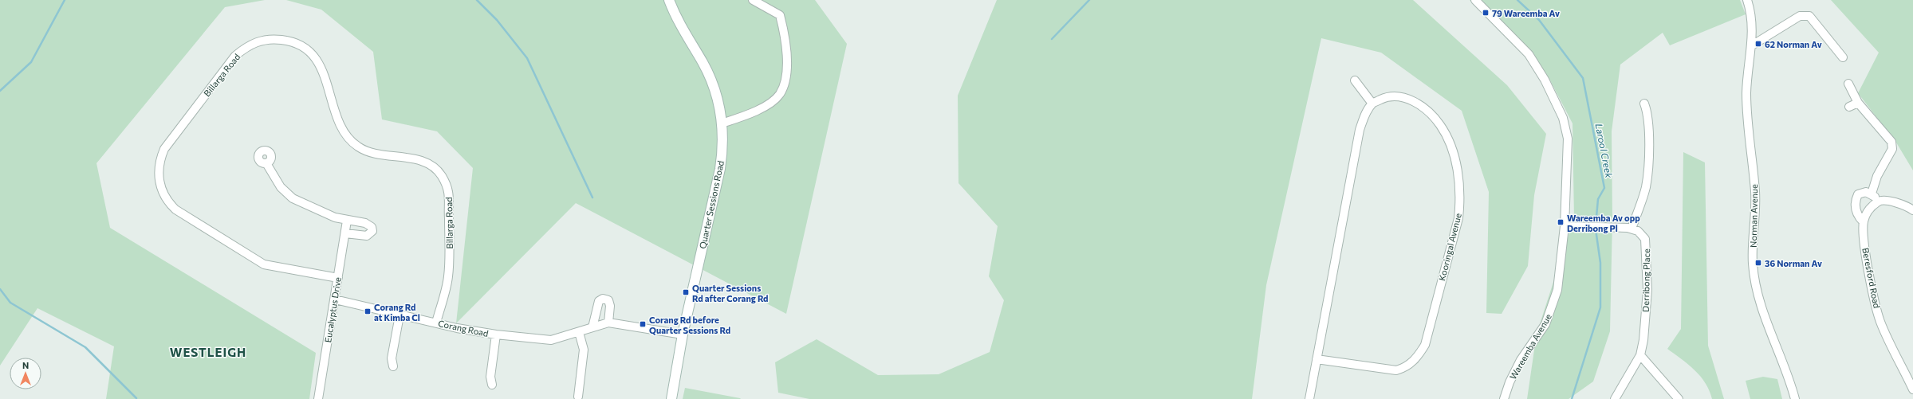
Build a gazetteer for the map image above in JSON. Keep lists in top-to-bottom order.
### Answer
{
  "streets": {
    "main road": ["Quarter Sessions Road"],
    "street": [
      "Billarga Road",
      "Norman Avenue",
      "Kooringal Avenue",
      "Beresford Road",
      "Derribong Place",
      "Eucalyptus Drive",
      "Corang Road",
      "Wareemba Avenue"
    ]
  },
  "crossings": [
    ["Billarga Road", "Eucalyptus Drive"],
    ["Billarga Road", "Corang Road"],
    ["Quarter Sessions Road", "Corang Road"],
    ["Derribong Place", "Wareemba Avenue"],
    ["Eucalyptus Drive", "Corang Road"]
  ],
  "districts": ["WESTLEIGH"],
  "water": ["Larool Creek"],
  "places": {
    "transit": [
      "79 Wareemba Av",
      "62 Norman Av",
      "Wareemba Av opp Derribong Pl",
      "36 Norman Av",
      "Quarter Sessions Rd after Corang Rd",
      "Corang Rd at Kimba Cl",
      "Corang Rd before Quarter Sessions Rd"
    ]
  },
  "north": "top"
}
